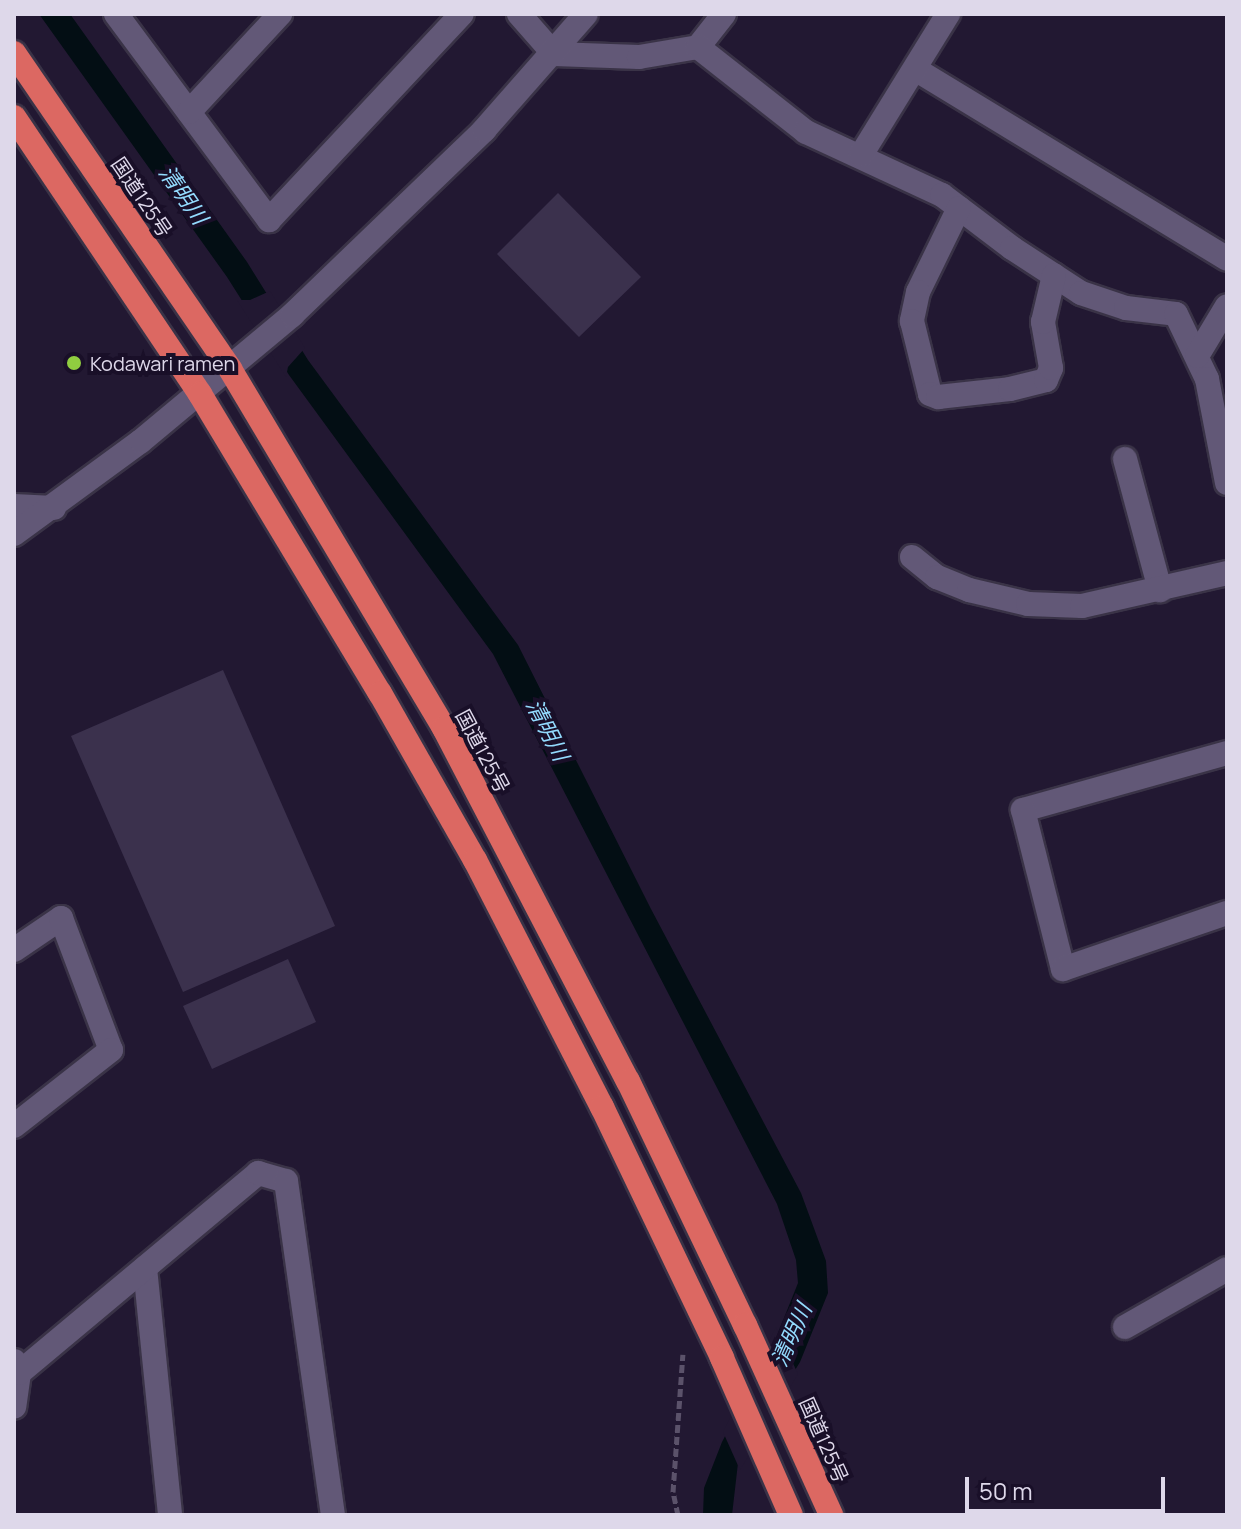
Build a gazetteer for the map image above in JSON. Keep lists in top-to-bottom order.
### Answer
{
  "streets": {
    "highway": ["国道125号"]
  },
  "water": ["清明川"],
  "places": ["Kodawari ramen"],
  "scale_bar": "50 m"
}
